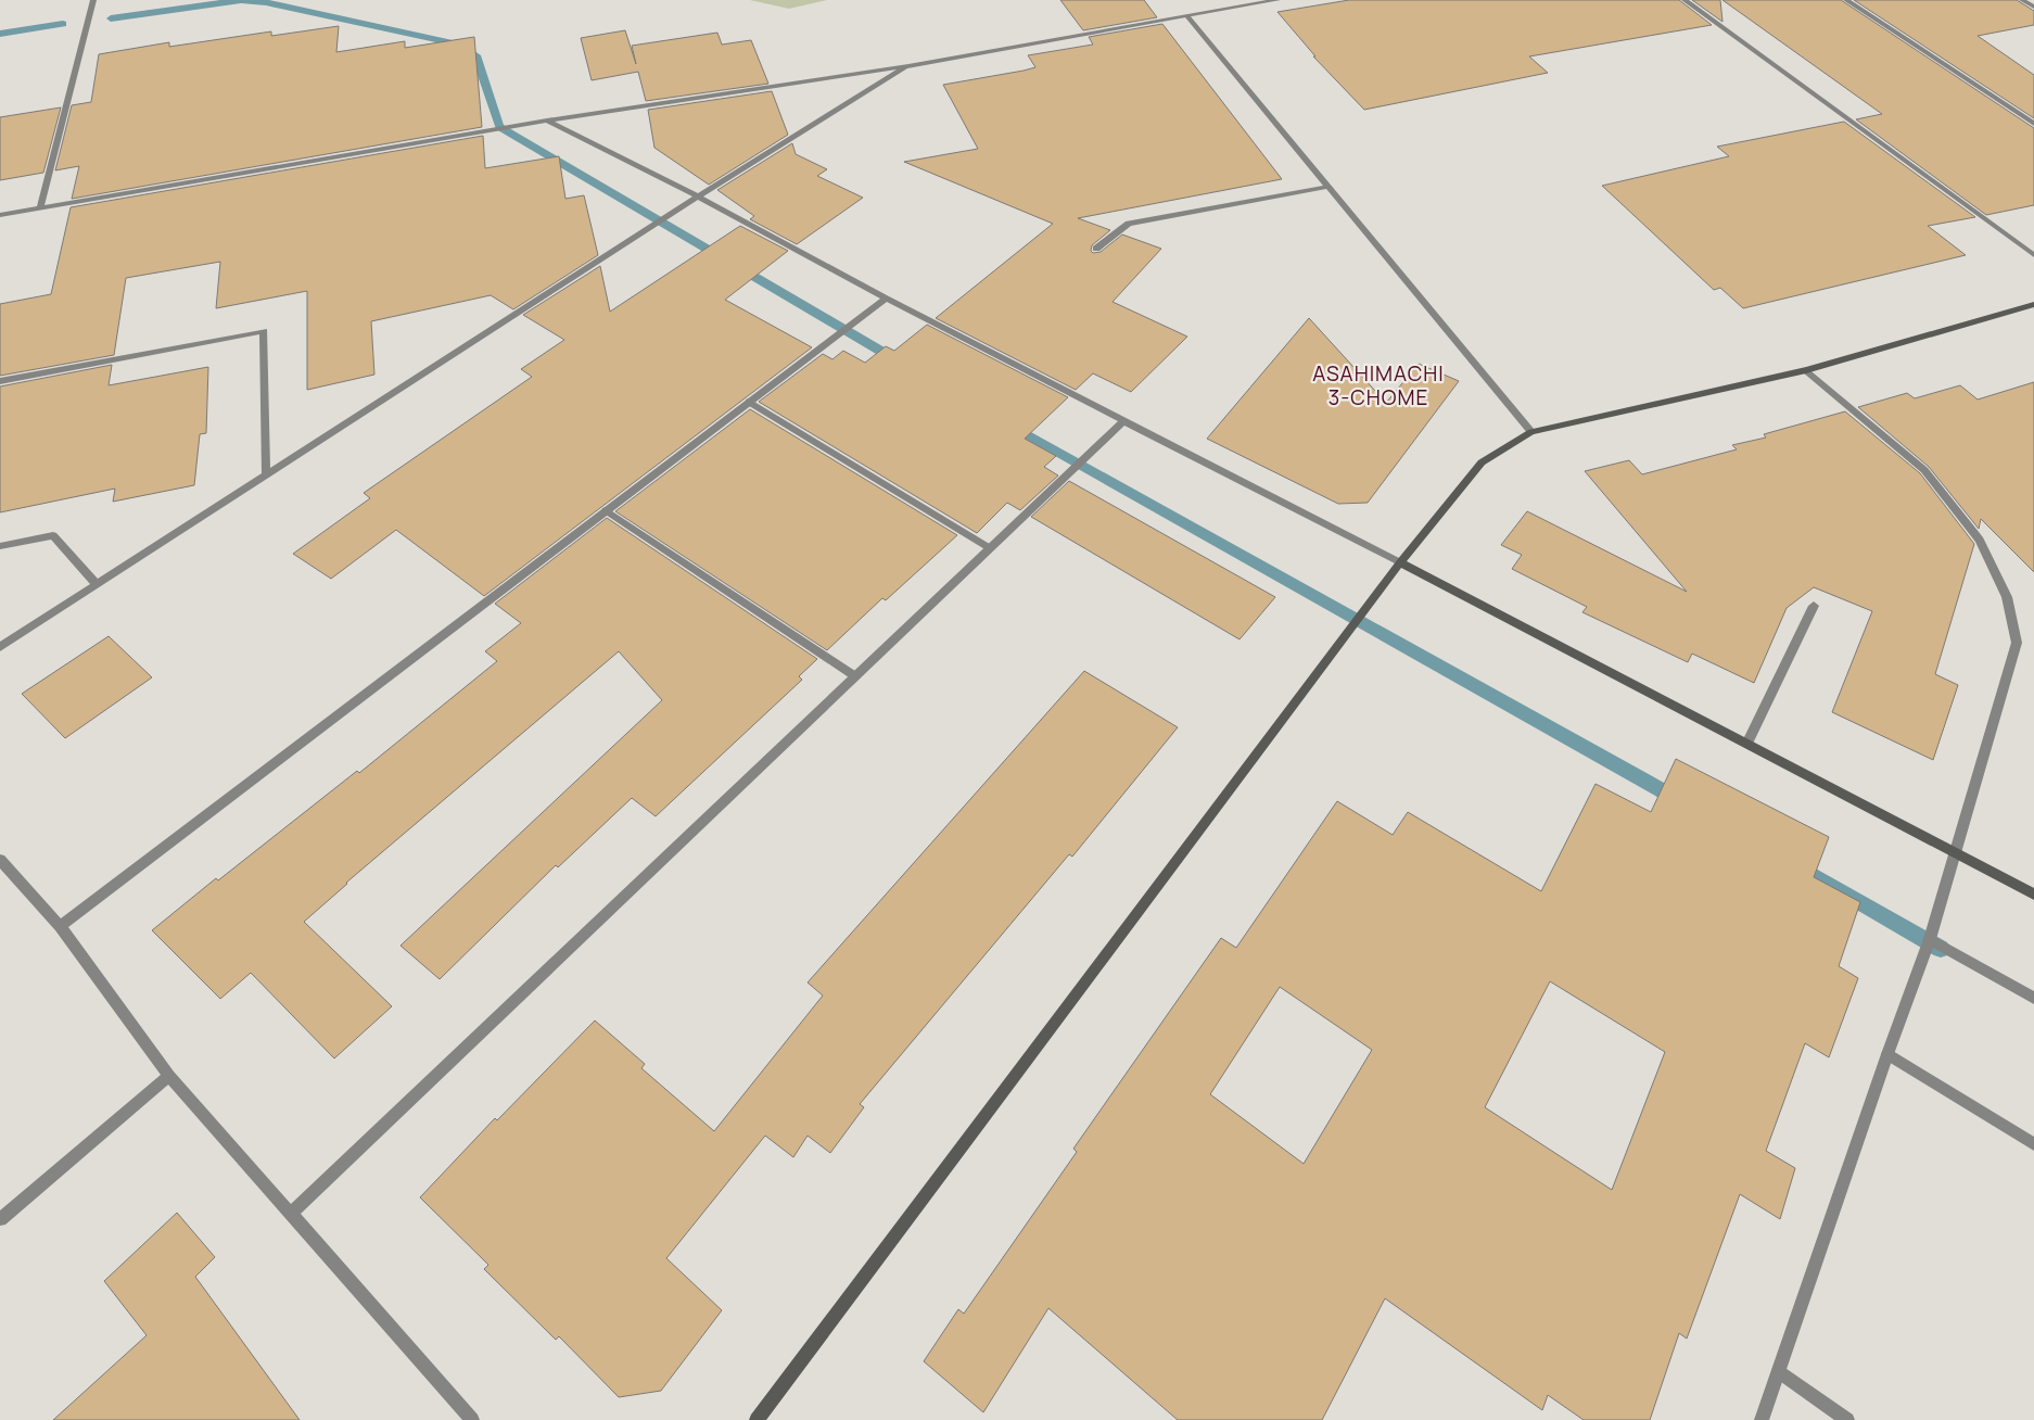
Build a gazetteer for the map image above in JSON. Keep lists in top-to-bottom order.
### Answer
{
  "districts": ["ASAHIMACHI 3-CHOME"]
}
